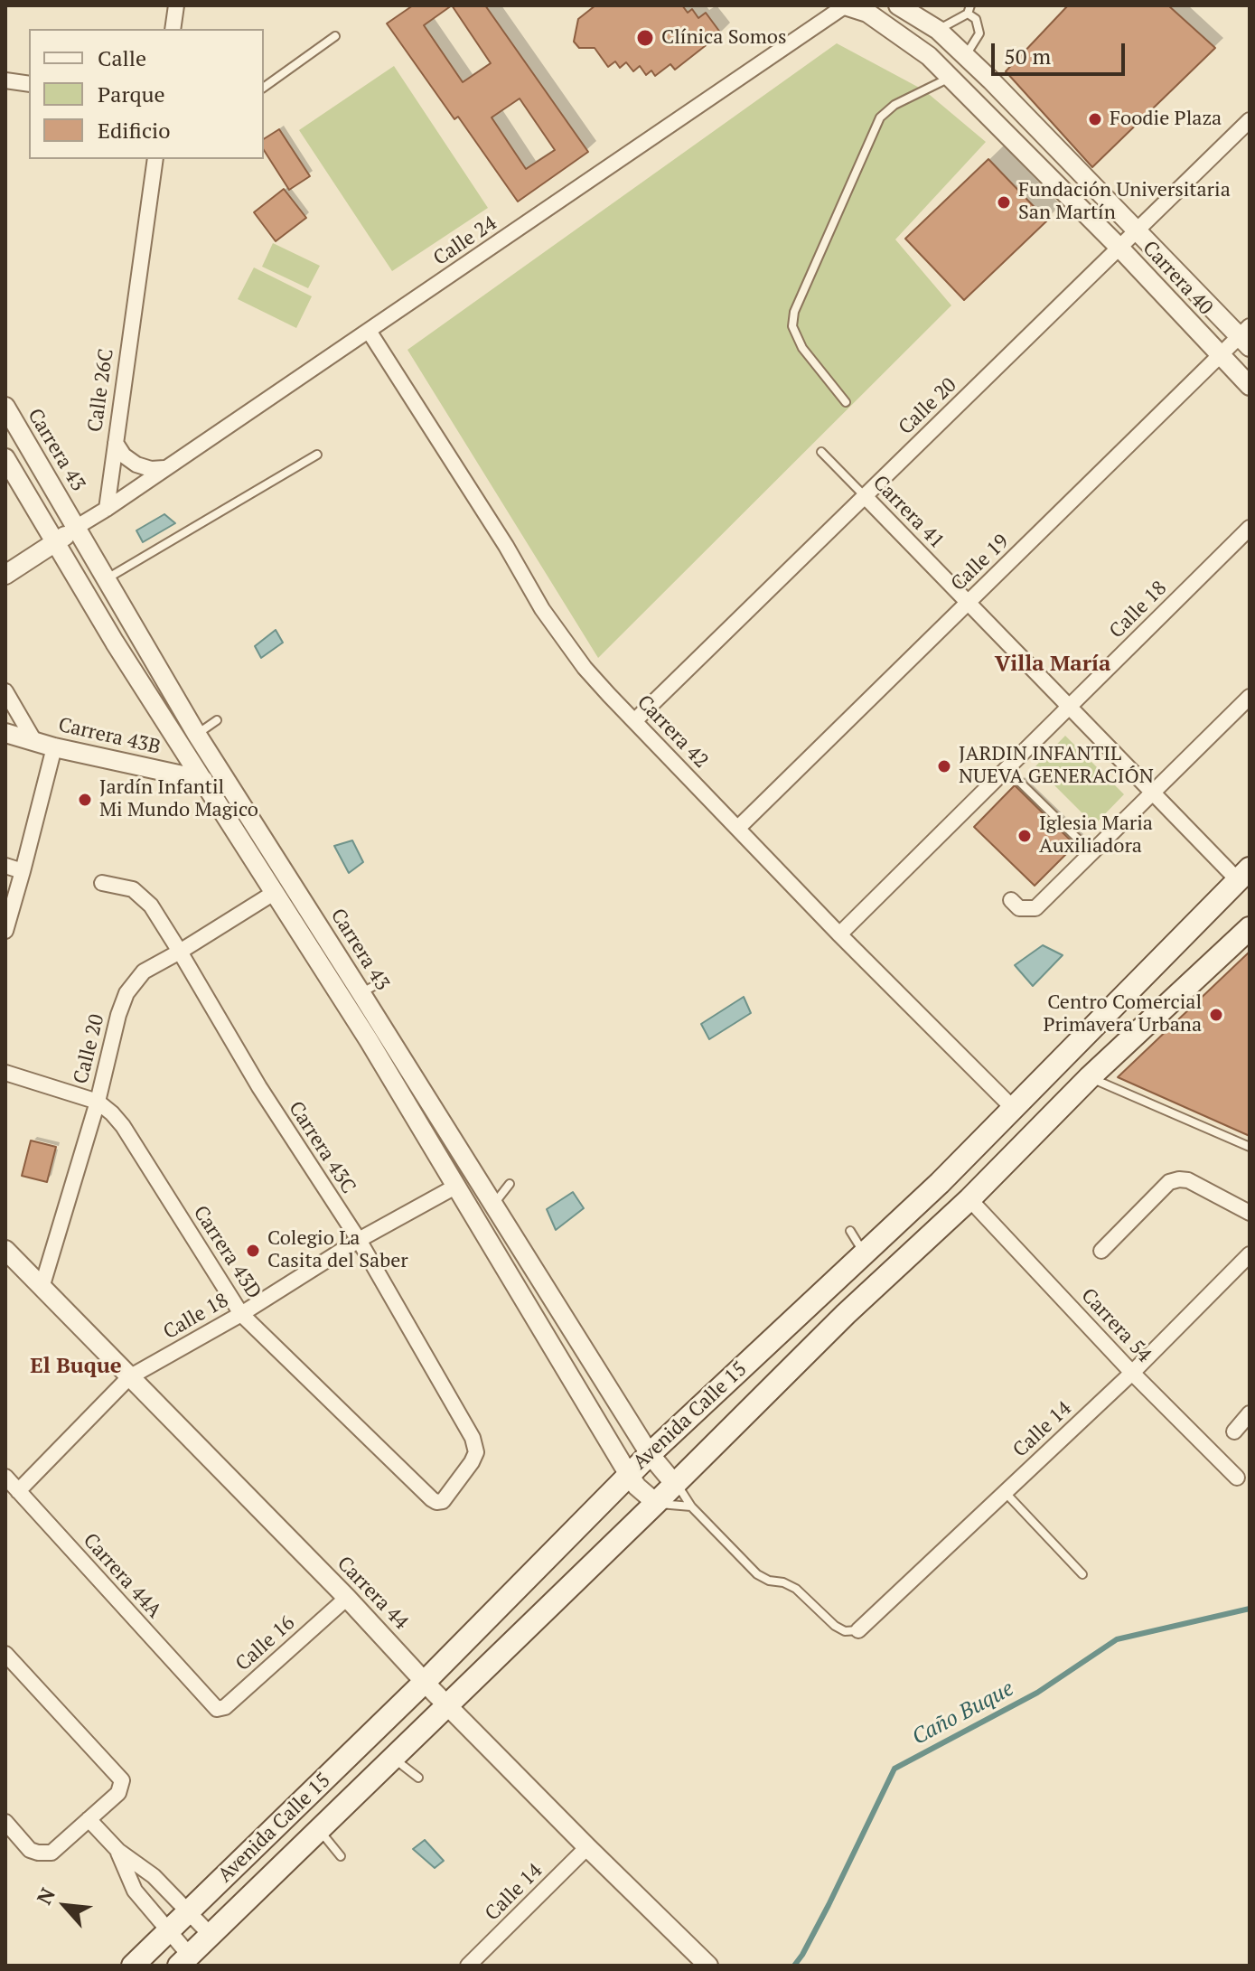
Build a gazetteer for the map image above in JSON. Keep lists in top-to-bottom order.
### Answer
{
  "streets": {
    "main road": ["Avenida Calle 15"],
    "street": [
      "Calle 24",
      "Carrera 40",
      "Calle 26C",
      "Calle 20",
      "Carrera 43",
      "Carrera 41",
      "Calle 19",
      "Calle 18",
      "Carrera 42",
      "Carrera 43B",
      "Carrera 43C",
      "Carrera 43D",
      "Carrera 54",
      "Calle 14",
      "Carrera 44A",
      "Carrera 44",
      "Calle 16"
    ]
  },
  "crossings": [
    ["Calle 24", "Carrera 40"],
    ["Calle 24", "Calle 26C"],
    ["Calle 24", "Carrera 42"],
    ["Carrera 40", "Calle 20"],
    ["Carrera 40", "Calle 19"],
    ["Calle 20", "Carrera 43"],
    ["Calle 20", "Carrera 41"],
    ["Calle 20", "Carrera 42"],
    ["Calle 20", "Carrera 43C"],
    ["Calle 20", "Carrera 43D"],
    ["Calle 20", "Carrera 44"],
    ["Carrera 43", "Calle 18"],
    ["Carrera 43", "Carrera 43B"],
    ["Carrera 43", "Avenida Calle 15"],
    ["Carrera 43", "Calle 14"],
    ["Carrera 41", "Calle 19"],
    ["Carrera 41", "Calle 18"],
    ["Carrera 41", "Avenida Calle 15"],
    ["Calle 19", "Carrera 42"],
    ["Calle 18", "Carrera 42"],
    ["Calle 18", "Carrera 43C"],
    ["Calle 18", "Carrera 43D"],
    ["Calle 18", "Carrera 44A"],
    ["Calle 18", "Carrera 44"],
    ["Carrera 42", "Avenida Calle 15"],
    ["Carrera 43C", "Carrera 43D"],
    ["Carrera 54", "Avenida Calle 15"],
    ["Carrera 54", "Calle 14"],
    ["Avenida Calle 15", "Carrera 44"],
    ["Calle 14", "Carrera 44"],
    ["Carrera 44A", "Calle 16"],
    ["Carrera 44", "Calle 16"]
  ],
  "districts": ["Villa María", "El Buque"],
  "water": ["Caño Buque"],
  "places": [
    "Clínica Somos",
    "Foodie Plaza",
    "Fundación Universitaria San Martín",
    "JARDIN INFANTIL NUEVA GENERACIÓN",
    "Jardín Infantil Mi Mundo Magico",
    "Iglesia Maria Auxiliadora",
    "Centro Comercial Primavera Urbana",
    "Colegio La Casita del Saber"
  ],
  "legend": ["Calle", "Parque", "Edificio"],
  "scale_bar": "50 m",
  "north": "top left"
}
